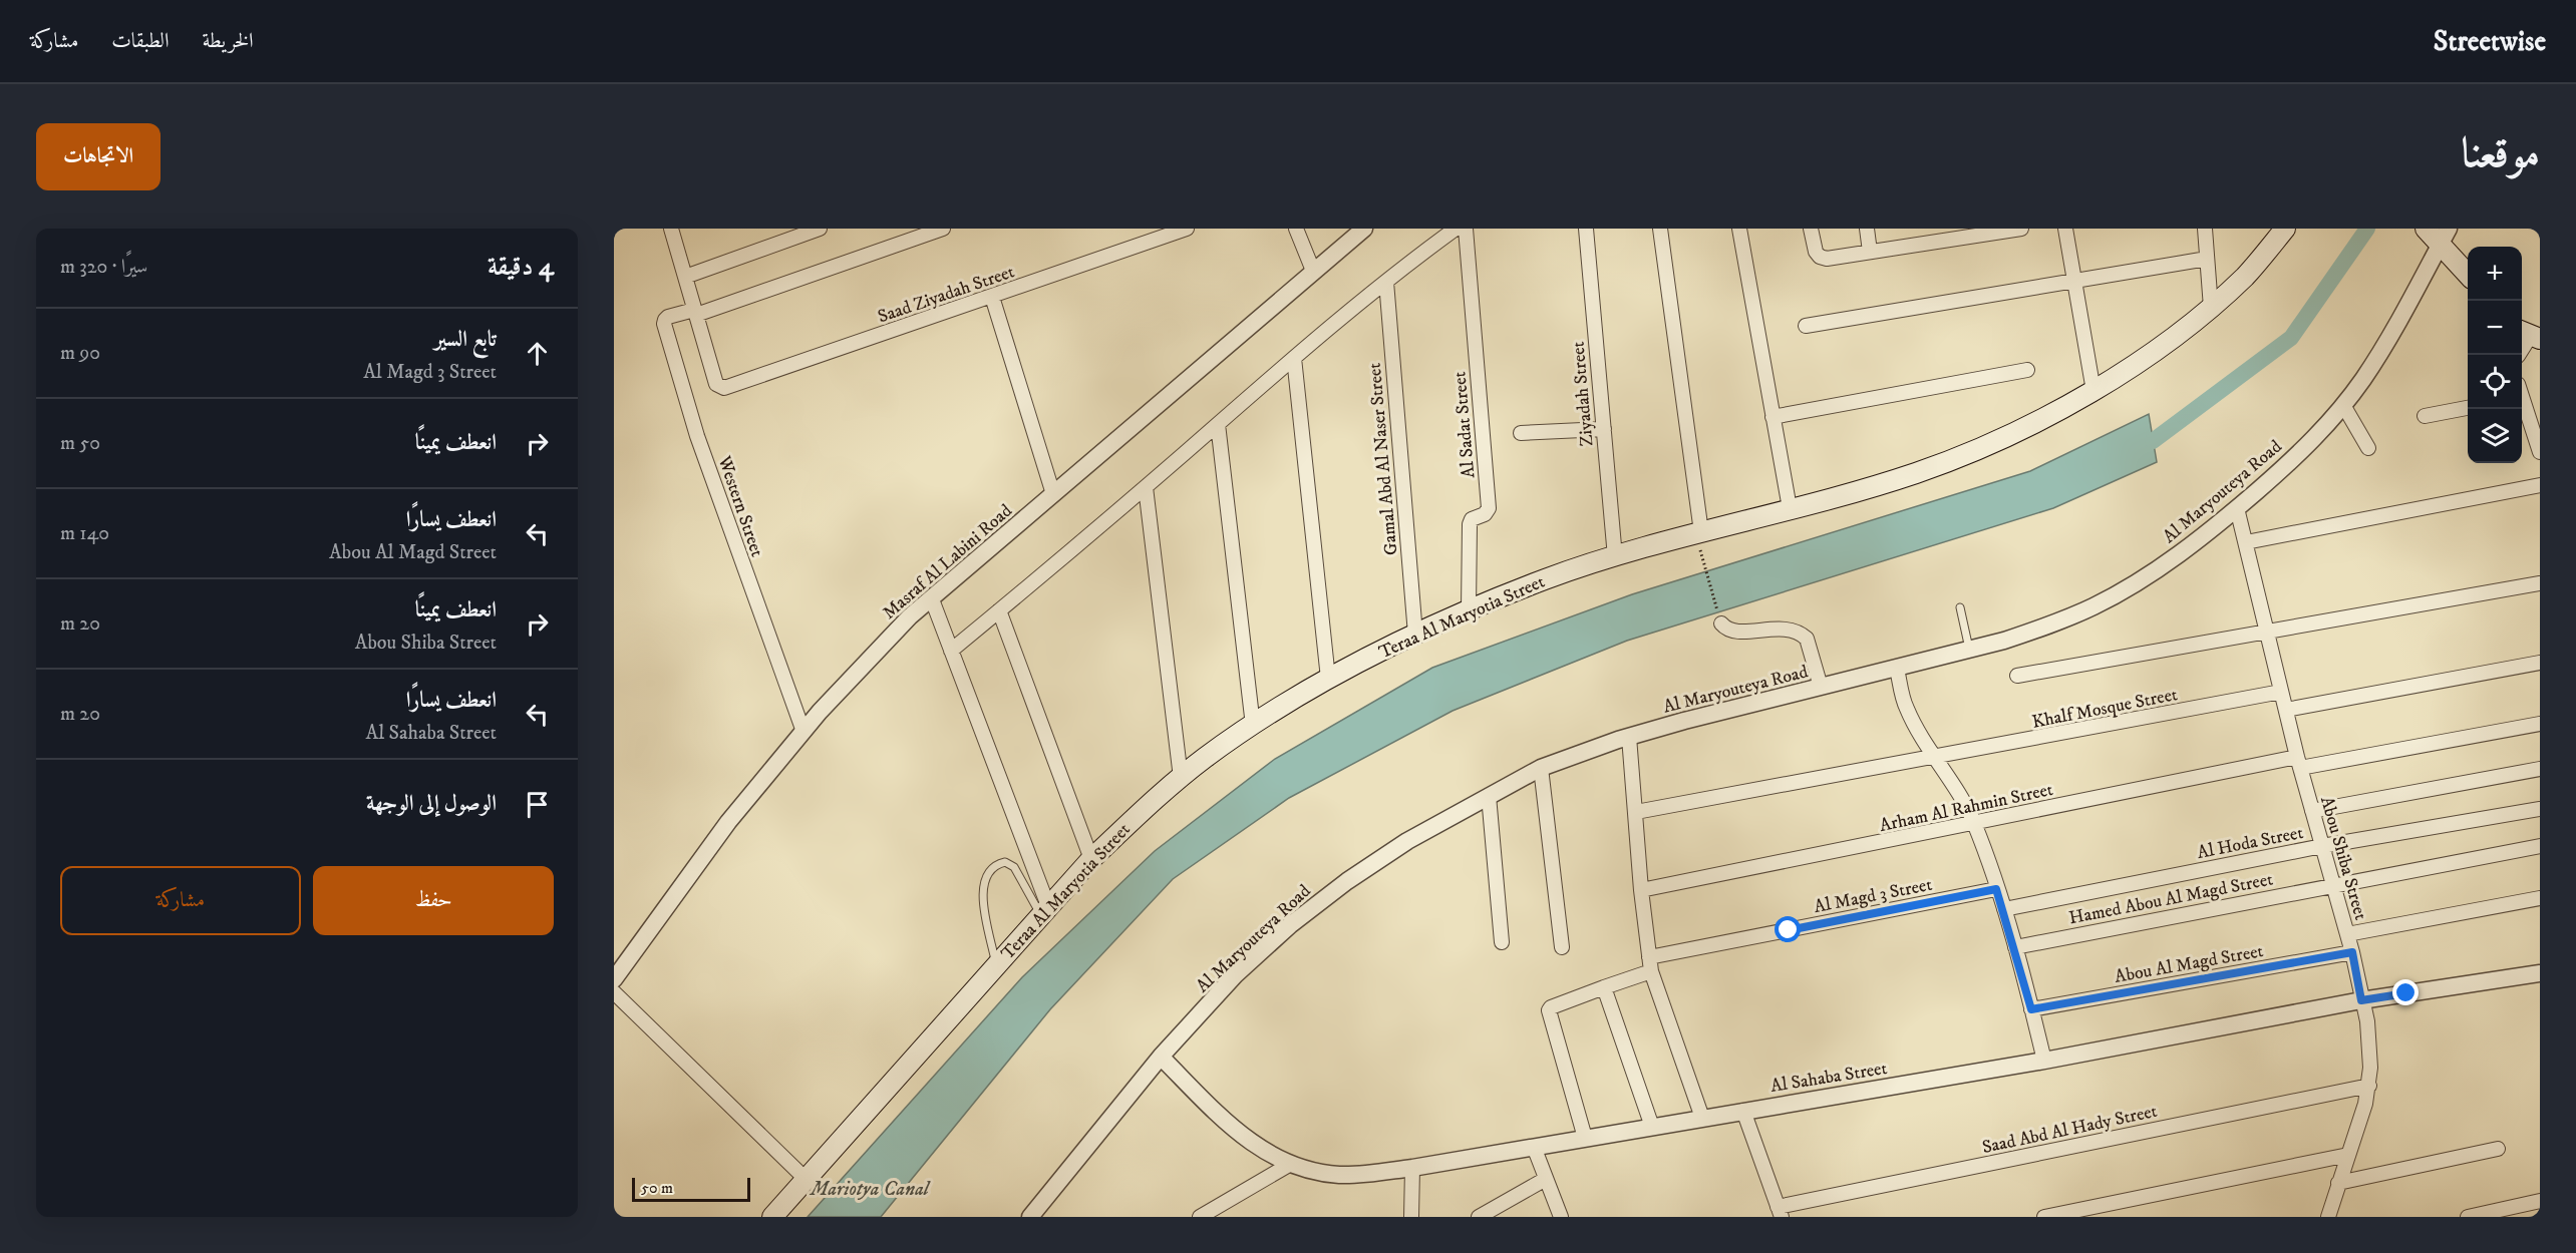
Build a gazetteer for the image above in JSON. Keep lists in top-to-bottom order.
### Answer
{
  "streets": {
    "main road": ["Teraa Al Maryotia Street"],
    "street": [
      "Saad Ziyadah Street",
      "Ziyadah Street",
      "Al Sadat Street",
      "Gamal Abd Al Naser Street",
      "Al Maryouteya Road",
      "Western Street",
      "Masraf Al Labini Road",
      "Khalf Mosque Street",
      "Arham Al Rahmin Street",
      "Al Hoda Street",
      "Abou Shiba Street",
      "Al Magd 3 Street",
      "Hamed Abou Al Magd Street",
      "Abou Al Magd Street",
      "Al Sahaba Street",
      "Saad Abd Al Hady Street"
    ]
  },
  "crossings": [
    ["Saad Ziyadah Street", "Western Street"],
    ["Ziyadah Street", "Teraa Al Maryotia Street"],
    ["Al Sadat Street", "Teraa Al Maryotia Street"],
    ["Gamal Abd Al Naser Street", "Teraa Al Maryotia Street"],
    ["Al Maryouteya Road", "Abou Shiba Street"],
    ["Al Maryouteya Road", "Al Sahaba Street"],
    ["Western Street", "Masraf Al Labini Road"],
    ["Khalf Mosque Street", "Abou Shiba Street"],
    ["Arham Al Rahmin Street", "Abou Shiba Street"],
    ["Al Hoda Street", "Abou Shiba Street"],
    ["Abou Shiba Street", "Hamed Abou Al Magd Street"],
    ["Abou Shiba Street", "Abou Al Magd Street"],
    ["Abou Shiba Street", "Al Sahaba Street"],
    ["Abou Shiba Street", "Saad Abd Al Hady Street"],
    ["Al Magd 3 Street", "Al Sahaba Street"]
  ],
  "water": ["Mariotya Canal"],
  "scale_bar": "50 m",
  "page": {
    "header": "Streetwise",
    "nav": ["الخريطة", "الطبقات", "مشاركة"],
    "title": "موقعنا",
    "buttons": [
      "الاتجاهات",
      ["حفظ", "مشاركة"]
    ],
    "heading": ["4 دقيقة", "سيرًا · 320 m"],
    "map_buttons": ["+", "−"],
    "list": [
      ["تابع السير", "Al Magd 3 Street", "90 m"],
      ["انعطف يمينًا", "50 m"],
      ["انعطف يسارًا", "Abou Al Magd Street", "140 m"],
      ["انعطف يمينًا", "Abou Shiba Street", "20 m"],
      ["انعطف يسارًا", "Al Sahaba Street", "20 m"],
      "الوصول إلى الوجهة"
    ],
    "scale": "50 m"
  }
}
